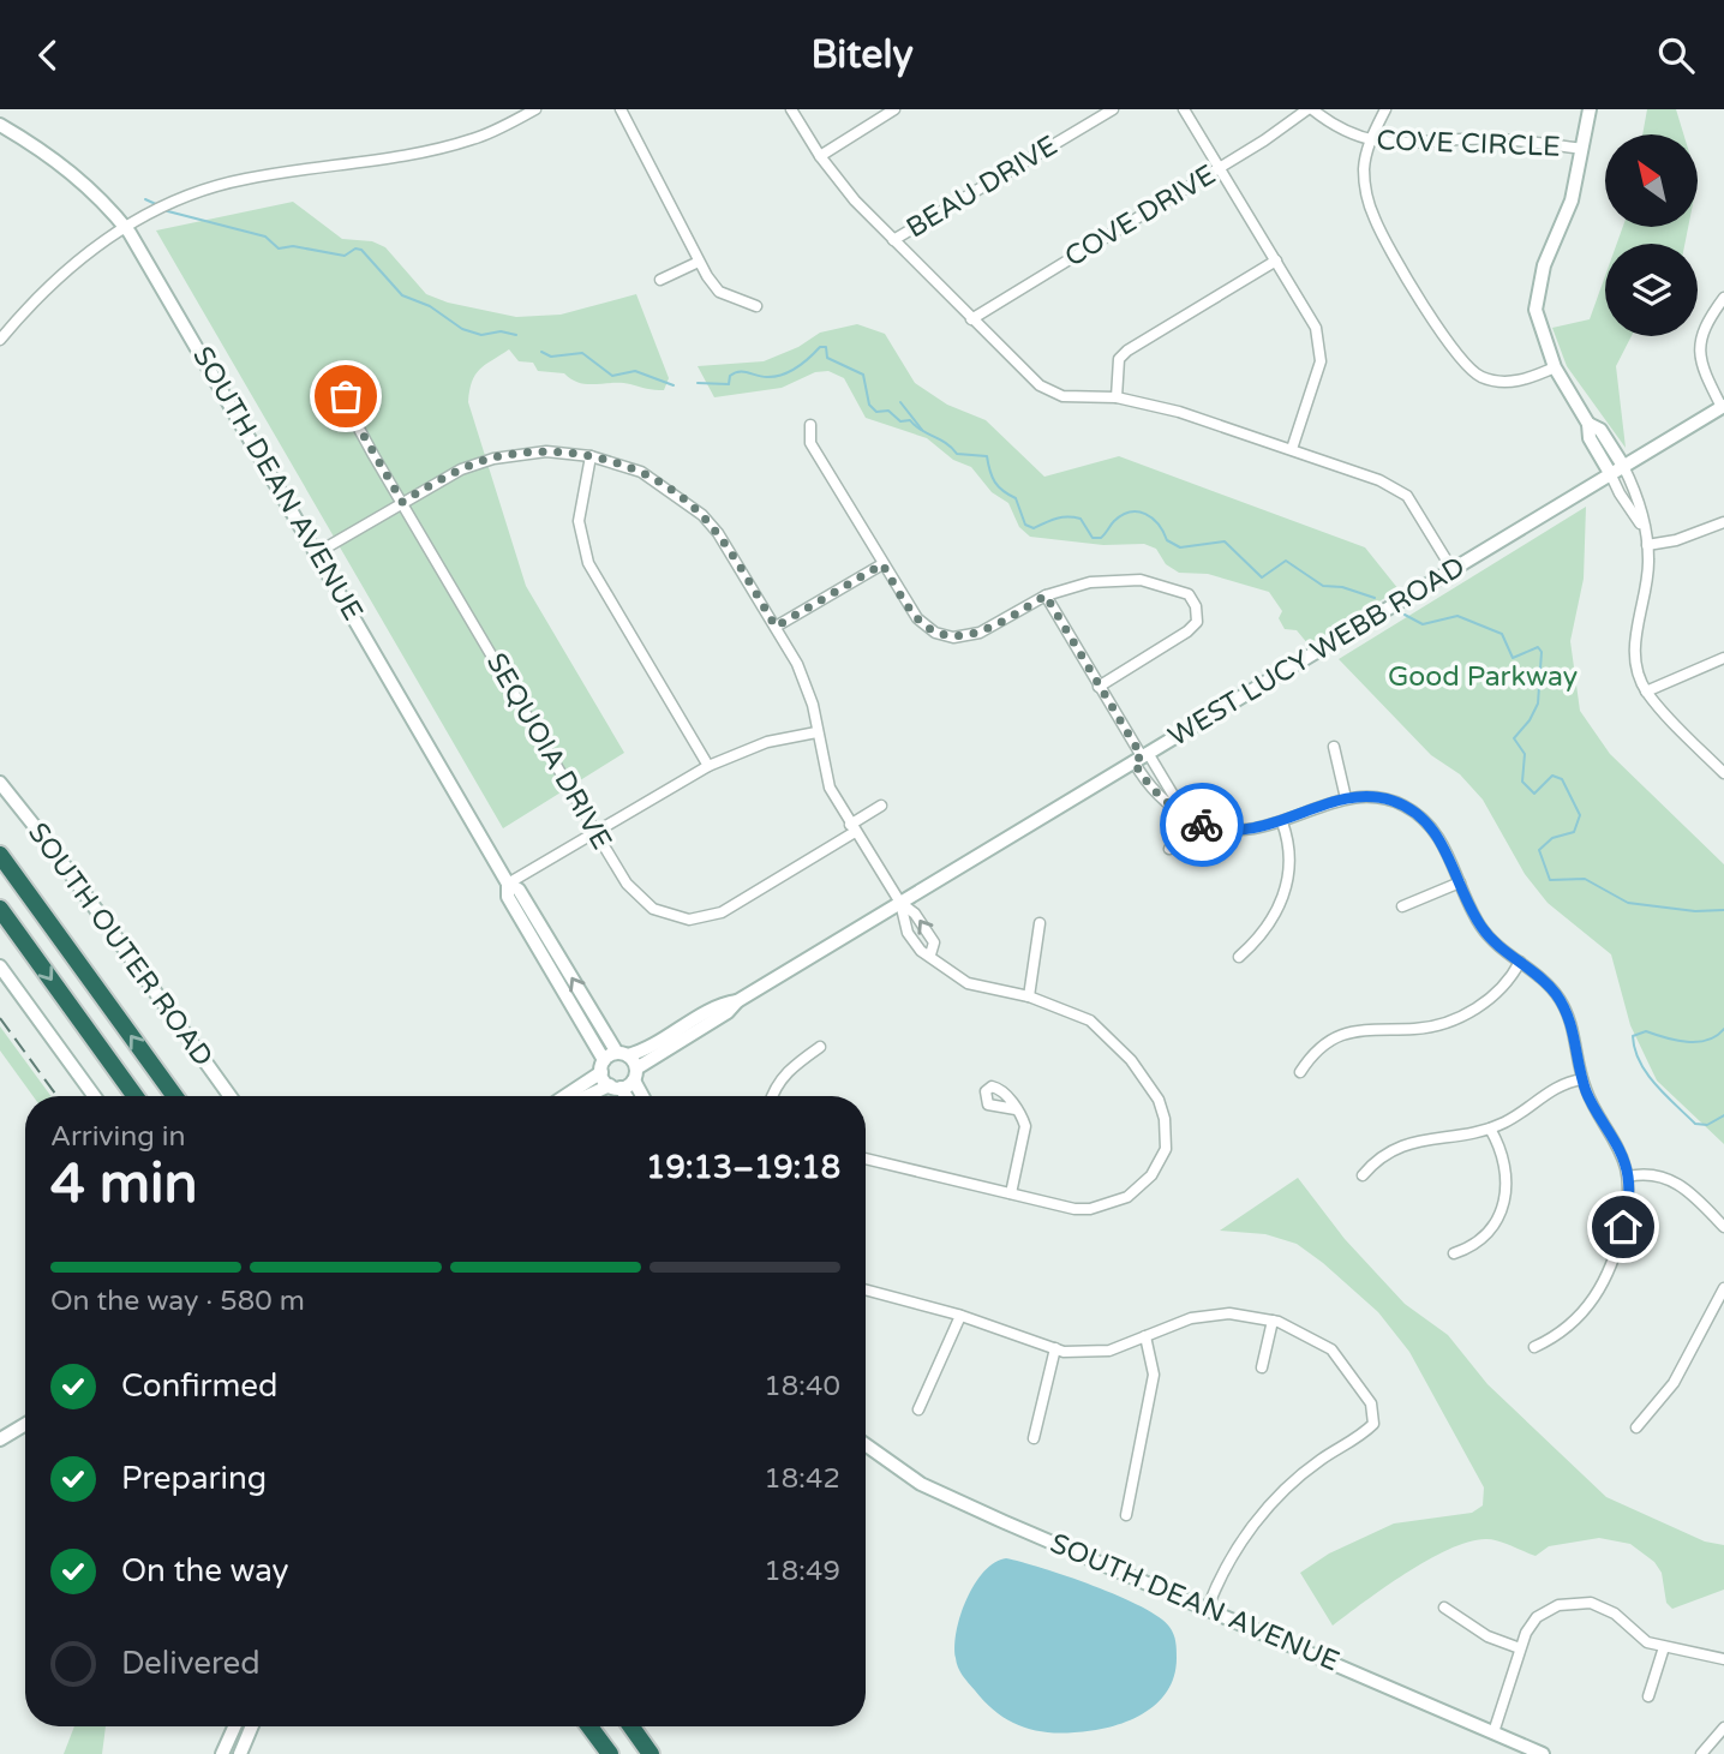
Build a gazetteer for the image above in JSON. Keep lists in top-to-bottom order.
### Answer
{
  "streets": {
    "street": [
      "COVE CIRCLE",
      "BEAU DRIVE",
      "COVE DRIVE",
      "SOUTH DEAN AVENUE",
      "WEST LUCY WEBB ROAD",
      "SEQUOIA DRIVE",
      "SOUTH OUTER ROAD"
    ]
  },
  "crossings": [
    ["COVE CIRCLE", "COVE DRIVE"],
    ["SOUTH DEAN AVENUE", "WEST LUCY WEBB ROAD"]
  ],
  "parks": ["Good Parkway"],
  "north": "top left",
  "page": {
    "header": "Bitely",
    "heading": ["4 min", "Arriving in", "19:13–19:18"],
    "bar": "On the way · 580 m",
    "list": [
      ["Confirmed", "18:40"],
      ["Preparing", "18:42"],
      ["On the way", "18:49"],
      "Delivered"
    ]
  }
}
